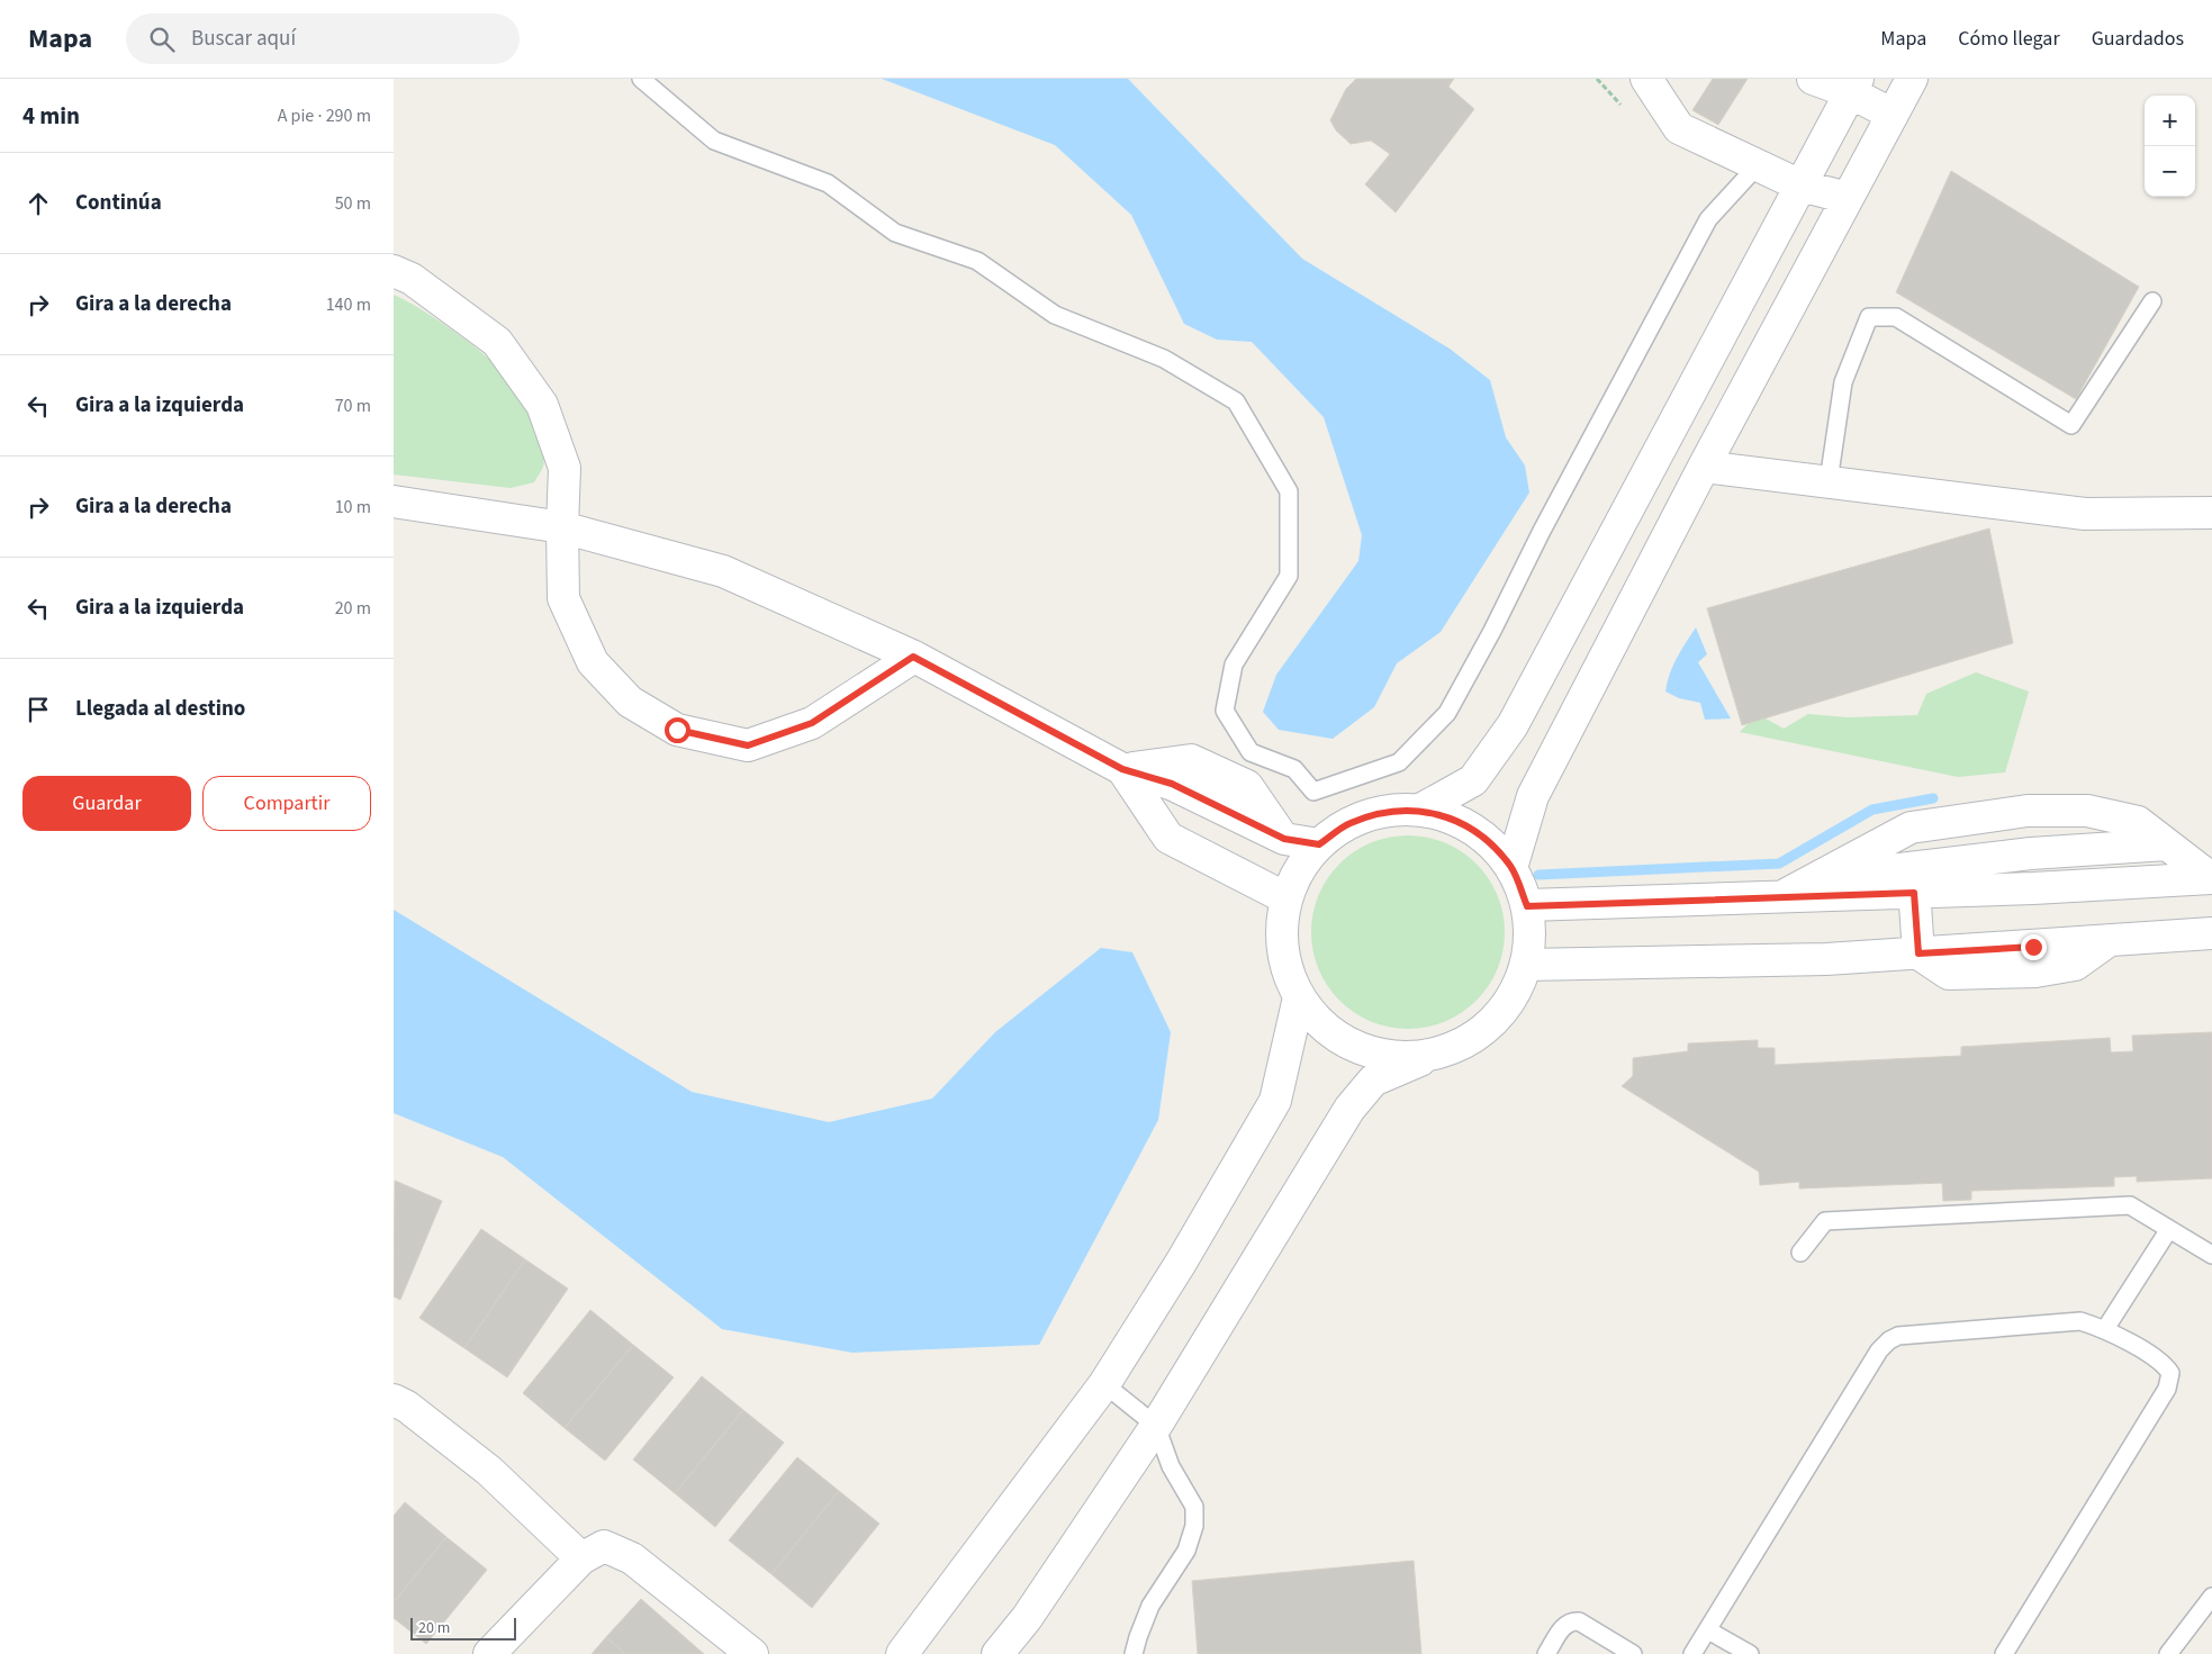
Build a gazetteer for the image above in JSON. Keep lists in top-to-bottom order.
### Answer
{
  "scale_bar": "20 m",
  "page": {
    "header": "Mapa",
    "search": "Buscar aquí",
    "nav": ["Mapa", "Cómo llegar", "Guardados"],
    "heading": ["4 min", "A pie · 290 m"],
    "map_buttons": ["+", "−"],
    "list": [
      ["Continúa", "50 m"],
      ["Gira a la derecha", "140 m"],
      ["Gira a la izquierda", "70 m"],
      ["Gira a la derecha", "10 m"],
      ["Gira a la izquierda", "20 m"],
      "Llegada al destino"
    ],
    "buttons": ["Guardar", "Compartir"],
    "scale": "20 m"
  }
}
